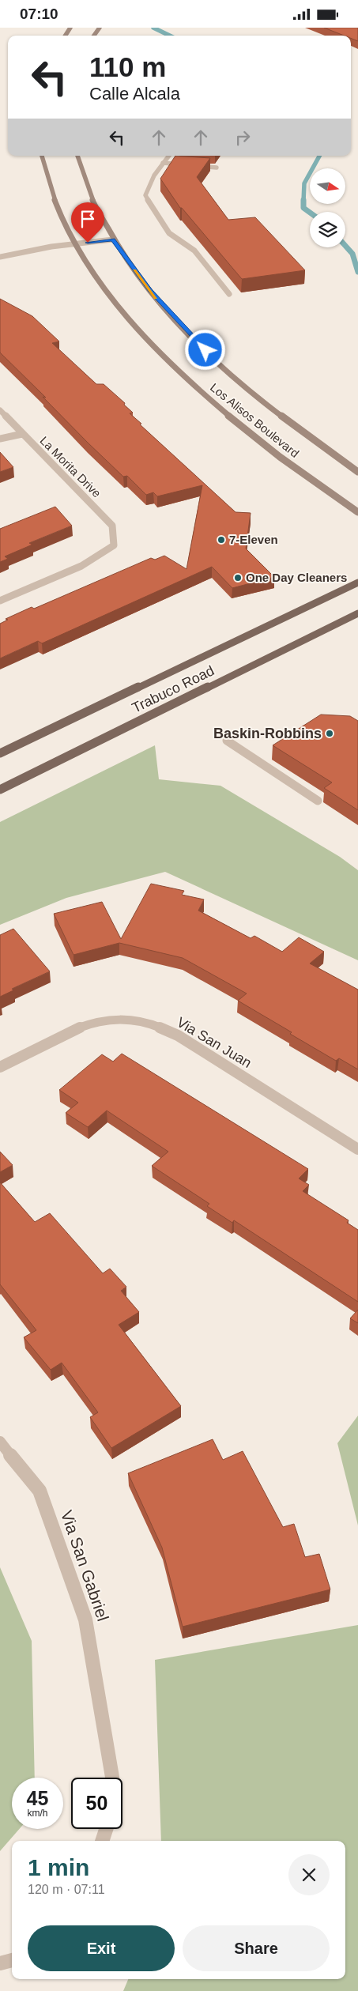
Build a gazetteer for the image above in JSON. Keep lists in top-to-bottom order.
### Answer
{
  "streets": {
    "main road": ["Los Alisos Boulevard", "Trabuco Road"],
    "street": ["La Morita Drive", "Via San Juan", "Via San Gabriel"]
  },
  "places": ["7-Eleven", "One Day Cleaners", "Baskin-Robbins"],
  "north": "right",
  "page": {
    "status": "07:10",
    "turn": ["110 m", "Calle Alcala"],
    "speed": "45 km/h",
    "limit": "50",
    "heading": ["1 min", "120 m · 07:11"],
    "buttons": ["Exit", "Share"]
  }
}
